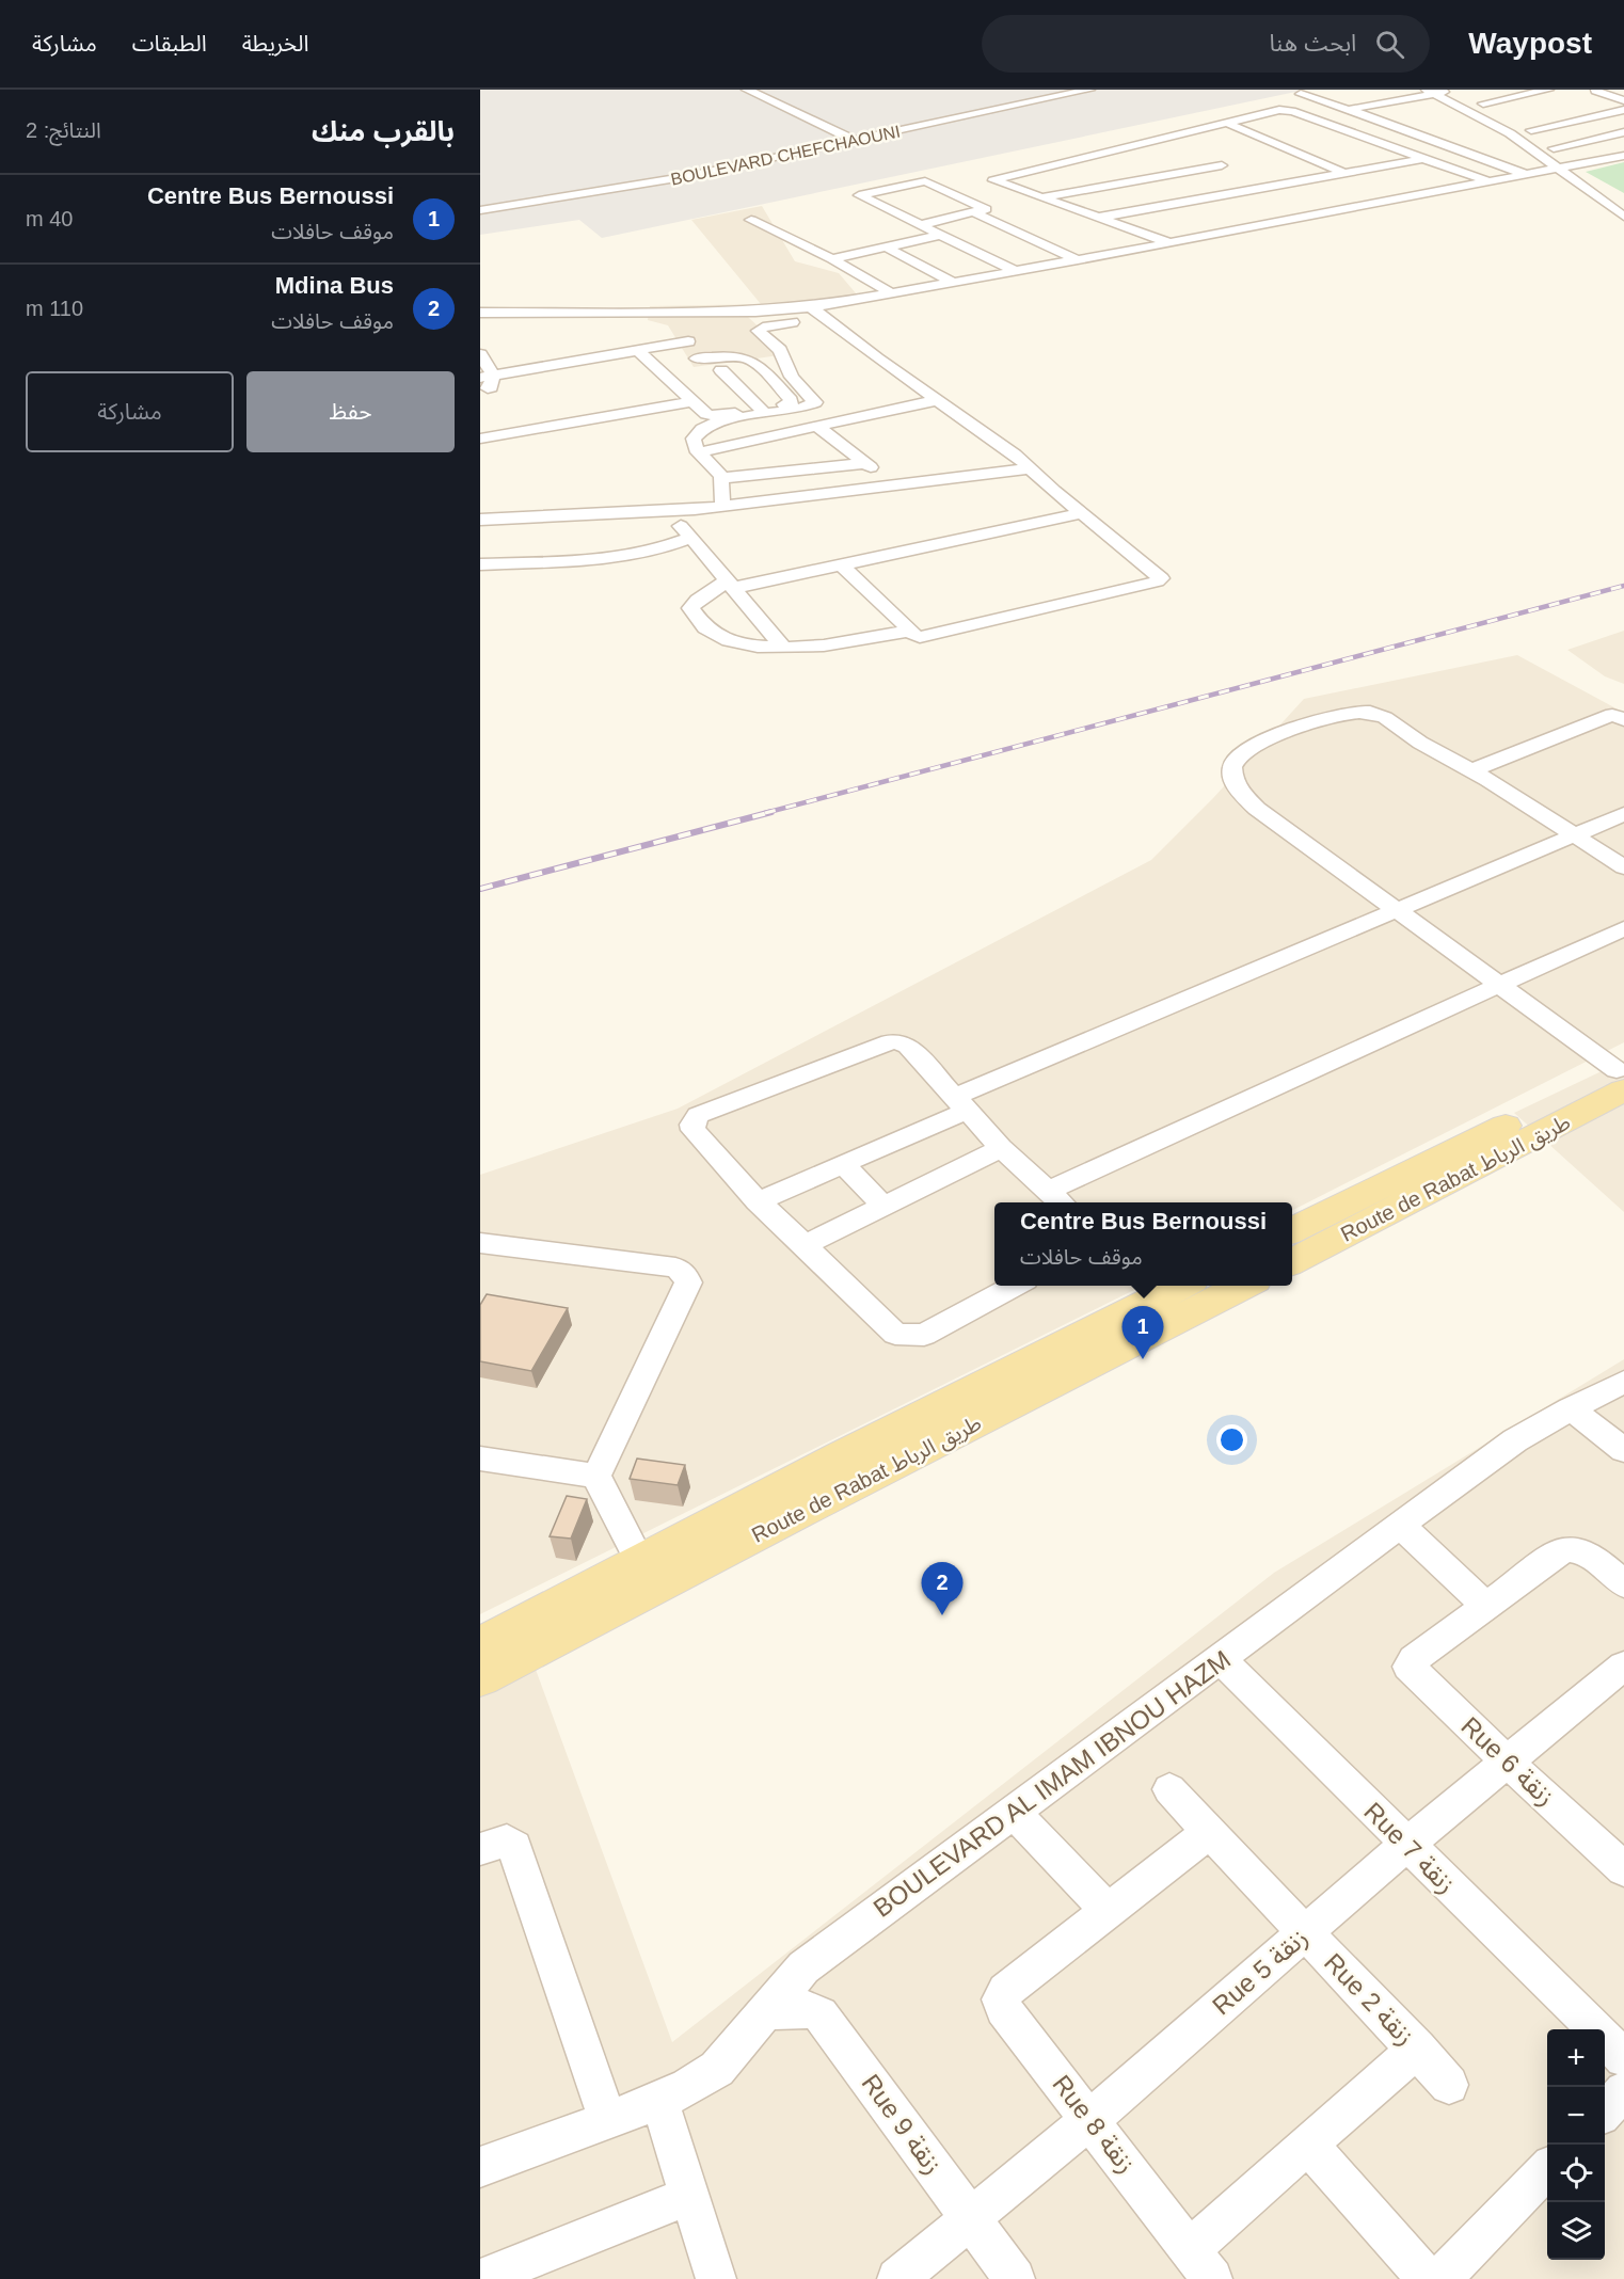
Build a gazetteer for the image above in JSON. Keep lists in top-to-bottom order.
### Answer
{
  "streets": {
    "main road": ["Route de Rabat طريق الرباط"],
    "street": [
      "BOULEVARD CHEFCHAOUNI",
      "Rue 6 زنقة",
      "BOULEVARD AL IMAM IBNOU HAZM",
      "Rue 7 زنقة",
      "Rue 5 زنقة",
      "Rue 2 زنقة",
      "Rue 9 زنقة",
      "Rue 8 زنقة"
    ]
  },
  "crossings": [
    ["Rue 6 زنقة", "Rue 5 زنقة"],
    ["BOULEVARD AL IMAM IBNOU HAZM", "Rue 7 زنقة"],
    ["BOULEVARD AL IMAM IBNOU HAZM", "Rue 9 زنقة"],
    ["Rue 7 زنقة", "Rue 5 زنقة"],
    ["Rue 5 زنقة", "Rue 2 زنقة"],
    ["Rue 5 زنقة", "Rue 9 زنقة"],
    ["Rue 5 زنقة", "Rue 8 زنقة"],
    ["Rue 2 زنقة", "Rue 8 زنقة"]
  ],
  "page": {
    "header": "Waypost",
    "search": "ابحث هنا",
    "nav": ["الخريطة", "الطبقات", "مشاركة"],
    "heading": ["بالقرب منك", "النتائج: 2"],
    "list": [
      {
        "mark": "1",
        "name": "Centre Bus Bernoussi",
        "note": "موقف حافلات",
        "value": "40 m"
      },
      {
        "mark": "2",
        "name": "Mdina Bus",
        "note": "موقف حافلات",
        "value": "110 m"
      }
    ],
    "buttons": ["حفظ", "مشاركة"],
    "popup": ["Centre Bus Bernoussi", "موقف حافلات"],
    "pins": ["1", "2"],
    "map_buttons": ["+", "−"]
  }
}
